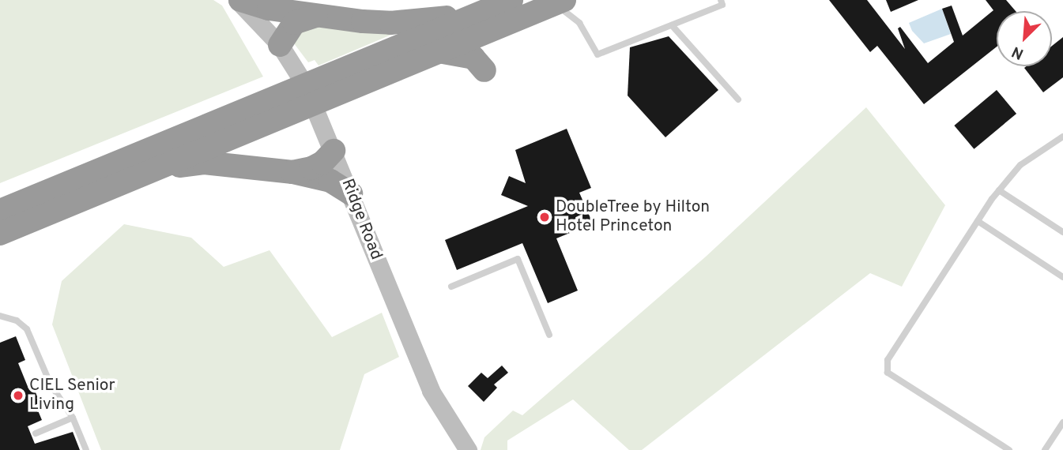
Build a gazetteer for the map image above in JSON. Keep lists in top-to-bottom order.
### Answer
{
  "streets": {
    "street": ["Ridge Road"]
  },
  "places": ["DoubleTree by Hilton Hotel Princeton", "CIEL Senior Living"],
  "north": "bottom left"
}
